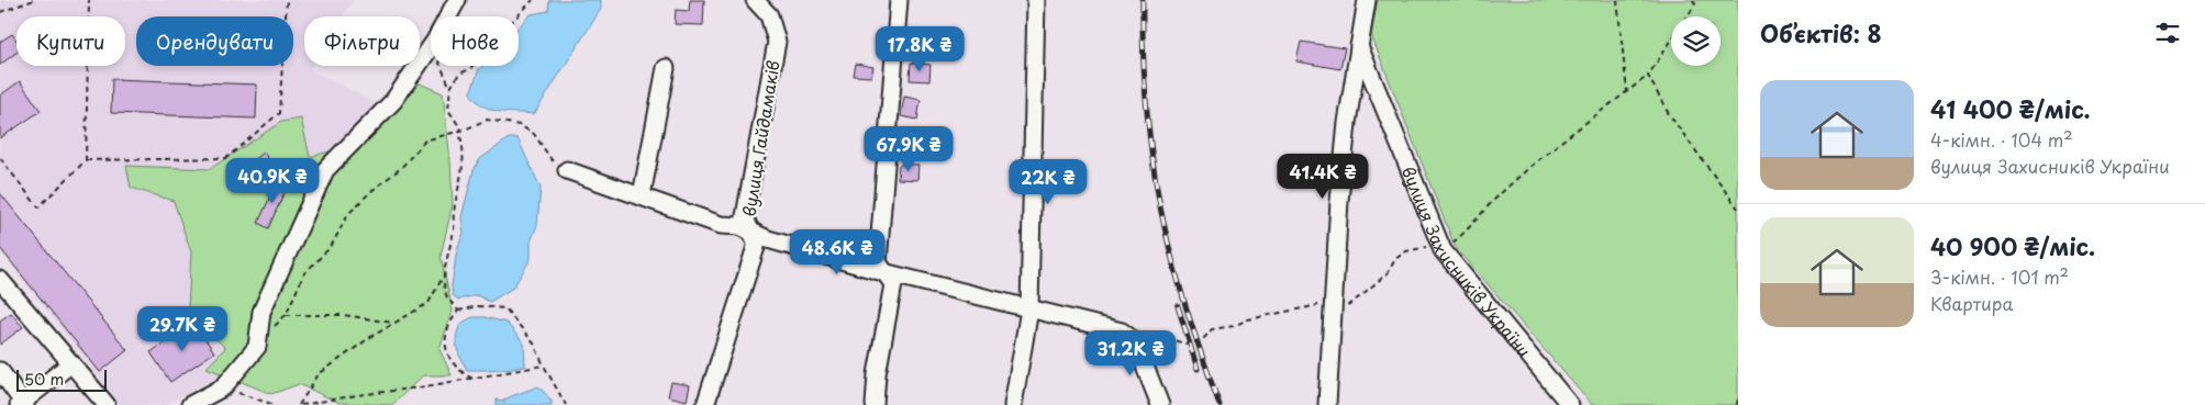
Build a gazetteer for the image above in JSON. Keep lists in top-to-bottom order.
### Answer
{
  "streets": {
    "street": ["вулиця Гайдамаків", "вулиця Захисників України"]
  },
  "scale_bar": "50 m",
  "page": {
    "heading": "Об’єктів: 8",
    "chip": [
      "Купити",
      "Орендувати",
      "Фільтри",
      "Нове"
    ],
    "price": [
      "17.8K ₴",
      "67.9K ₴",
      "41.4K ₴",
      "40.9K ₴",
      "22K ₴",
      "48.6K ₴",
      "29.7K ₴",
      "31.2K ₴"
    ],
    "list": [
      {
        "name": "41 400 ₴/міс.",
        "note": "4-кімн. · 104 m² · вулиця Захисників України"
      },
      {
        "name": "40 900 ₴/міс.",
        "note": "3-кімн. · 101 m² · Квартира"
      }
    ],
    "scale": "50 m"
  }
}
